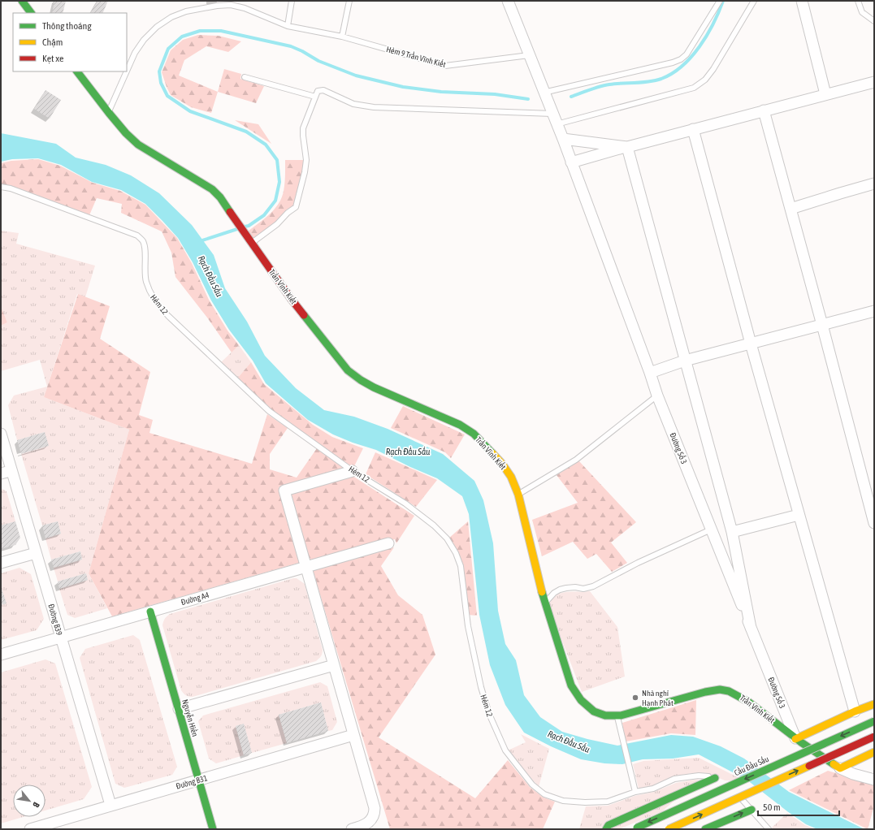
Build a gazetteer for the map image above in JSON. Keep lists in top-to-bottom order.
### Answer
{
  "streets": {
    "street": [
      "Trần Vĩnh Kiết",
      "Đường Số 3",
      "Đường A4",
      "Đường B39",
      "Nguyễn Hiền",
      "Cầu Đầu Sấu",
      "Đường B31"
    ],
    "lane": ["Hẻm 9 Trần Vĩnh Kiết", "Hẻm 12"]
  },
  "crossings": [
    ["Hẻm 9 Trần Vĩnh Kiết", "Trần Vĩnh Kiết"],
    ["Hẻm 9 Trần Vĩnh Kiết", "Đường Số 3"],
    ["Trần Vĩnh Kiết", "Đường Số 3"],
    ["Đường A4", "Đường B39"],
    ["Đường A4", "Nguyễn Hiền"],
    ["Đường B39", "Đường B31"],
    ["Nguyễn Hiền", "Đường B31"]
  ],
  "water": ["Rạch Đầu Sấu"],
  "places": ["Nhà nghỉ Hạnh Phát"],
  "legend": ["Thông thoáng", "Chậm", "Kẹt xe"],
  "scale_bar": "50 m",
  "north": "bottom right"
}
